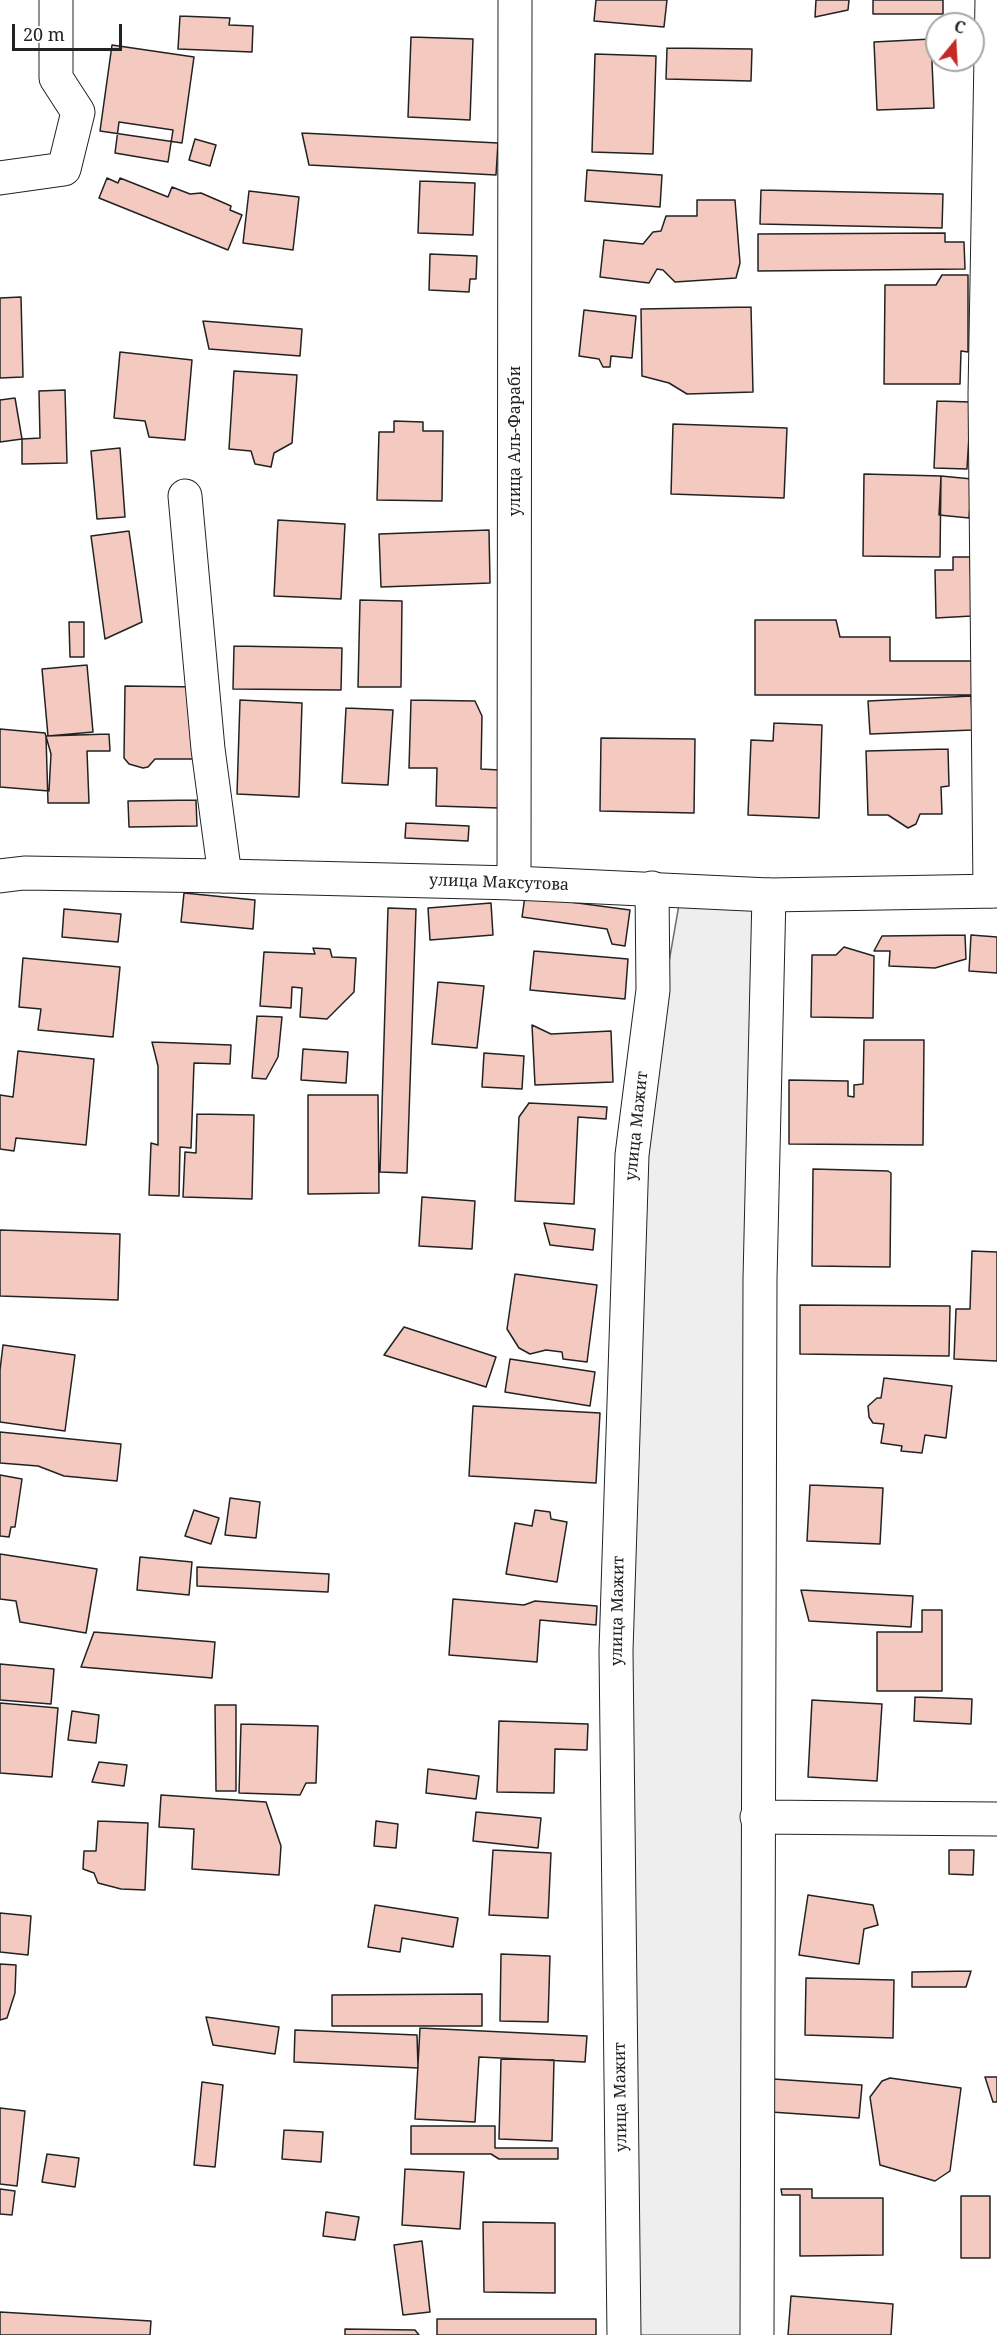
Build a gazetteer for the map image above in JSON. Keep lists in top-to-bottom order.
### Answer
{
  "streets": {
    "street": ["улица Аль-Фараби", "улица Максутова", "улица Мажит"]
  },
  "crossings": [
    ["улица Аль-Фараби", "улица Максутова"],
    ["улица Максутова", "улица Мажит"]
  ],
  "scale_bar": "20 m",
  "north": "top"
}
